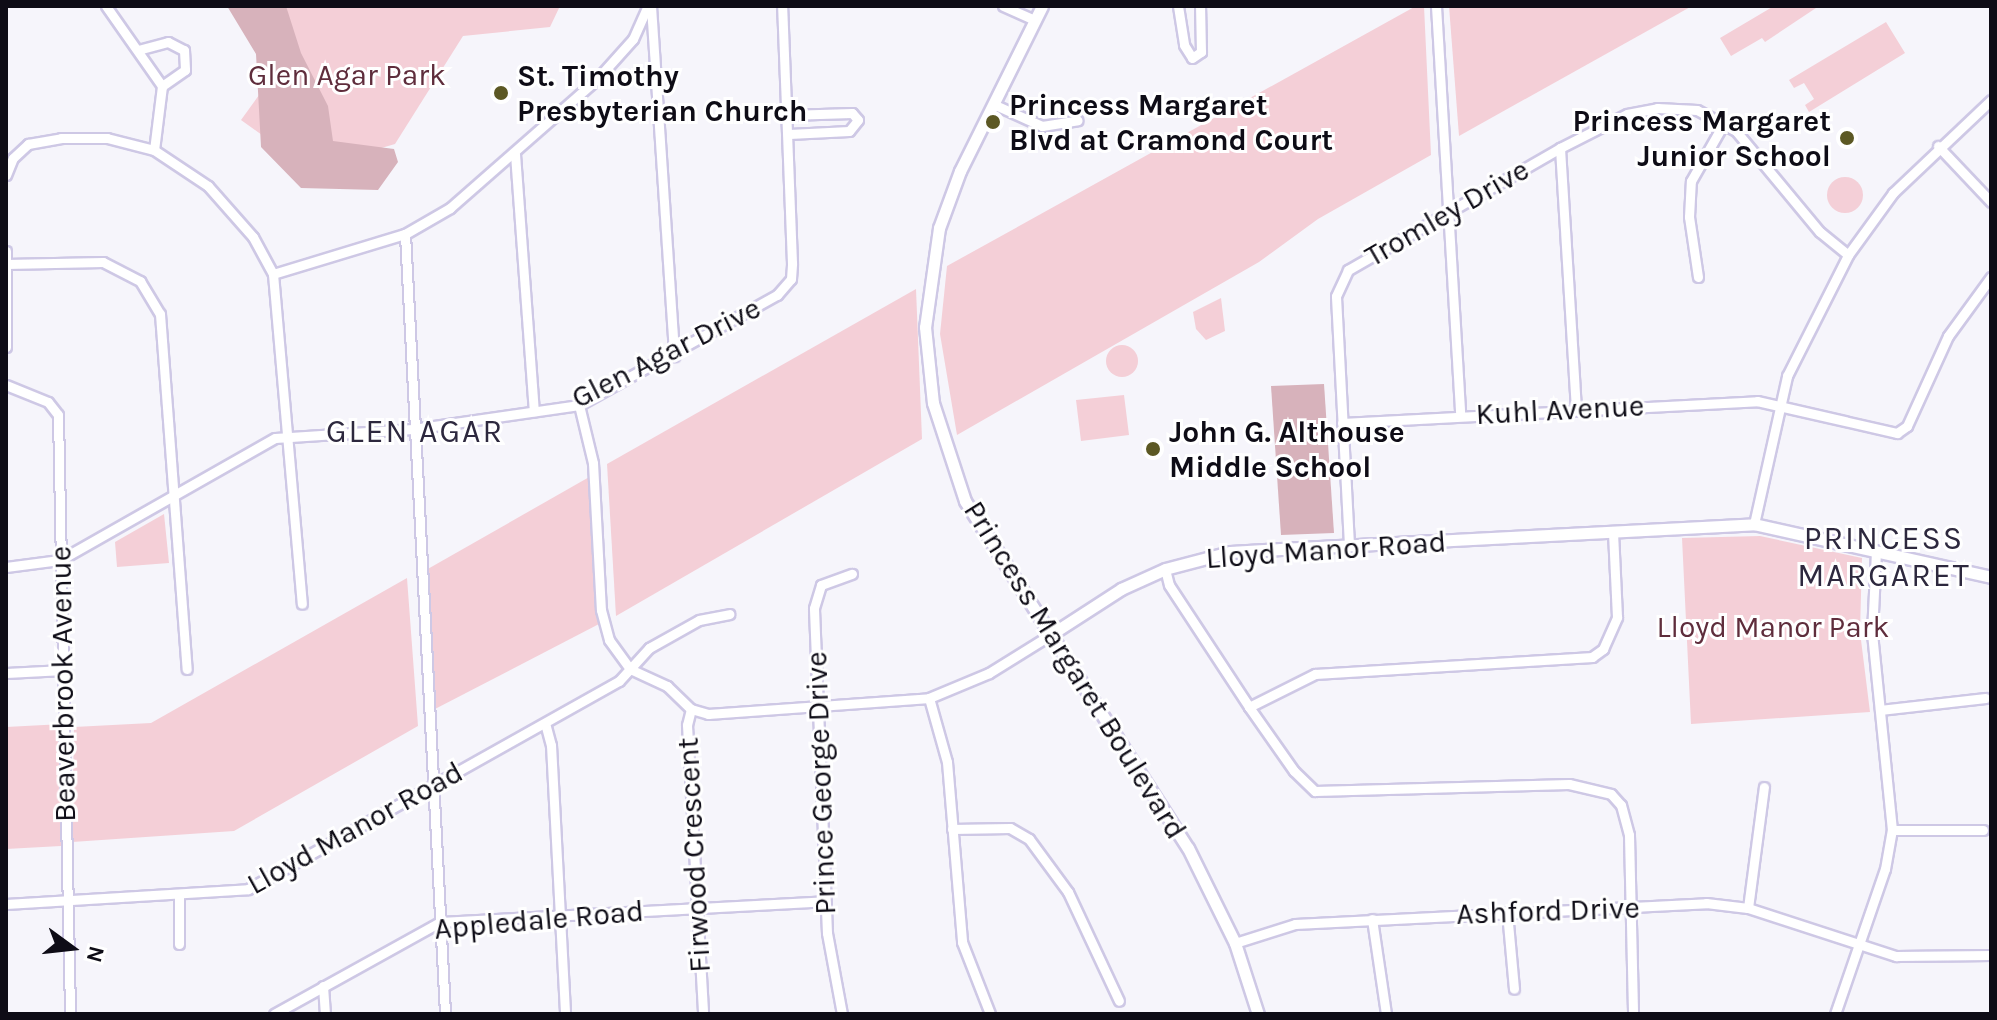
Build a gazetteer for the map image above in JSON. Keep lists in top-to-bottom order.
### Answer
{
  "streets": {
    "street": [
      "Tromley Drive",
      "Glen Agar Drive",
      "Kuhl Avenue",
      "Lloyd Manor Road",
      "Princess Margaret Boulevard",
      "Beaverbrook Avenue",
      "Prince George Drive",
      "Firwood Crescent",
      "Ashford Drive",
      "Appledale Road"
    ]
  },
  "crossings": [
    ["Tromley Drive", "Kuhl Avenue"],
    ["Tromley Drive", "Lloyd Manor Road"],
    ["Glen Agar Drive", "Beaverbrook Avenue"],
    ["Lloyd Manor Road", "Princess Margaret Boulevard"],
    ["Lloyd Manor Road", "Beaverbrook Avenue"],
    ["Lloyd Manor Road", "Prince George Drive"],
    ["Lloyd Manor Road", "Firwood Crescent"],
    ["Princess Margaret Boulevard", "Ashford Drive"],
    ["Prince George Drive", "Appledale Road"],
    ["Firwood Crescent", "Appledale Road"]
  ],
  "districts": ["GLEN AGAR", "PRINCESS MARGARET"],
  "parks": ["Glen Agar Park", "Lloyd Manor Park"],
  "places": [
    "St. Timothy Presbyterian Church",
    "Princess Margaret Blvd at Cramond Court",
    "Princess Margaret Junior School",
    "John G. Althouse Middle School"
  ],
  "north": "right"
}
